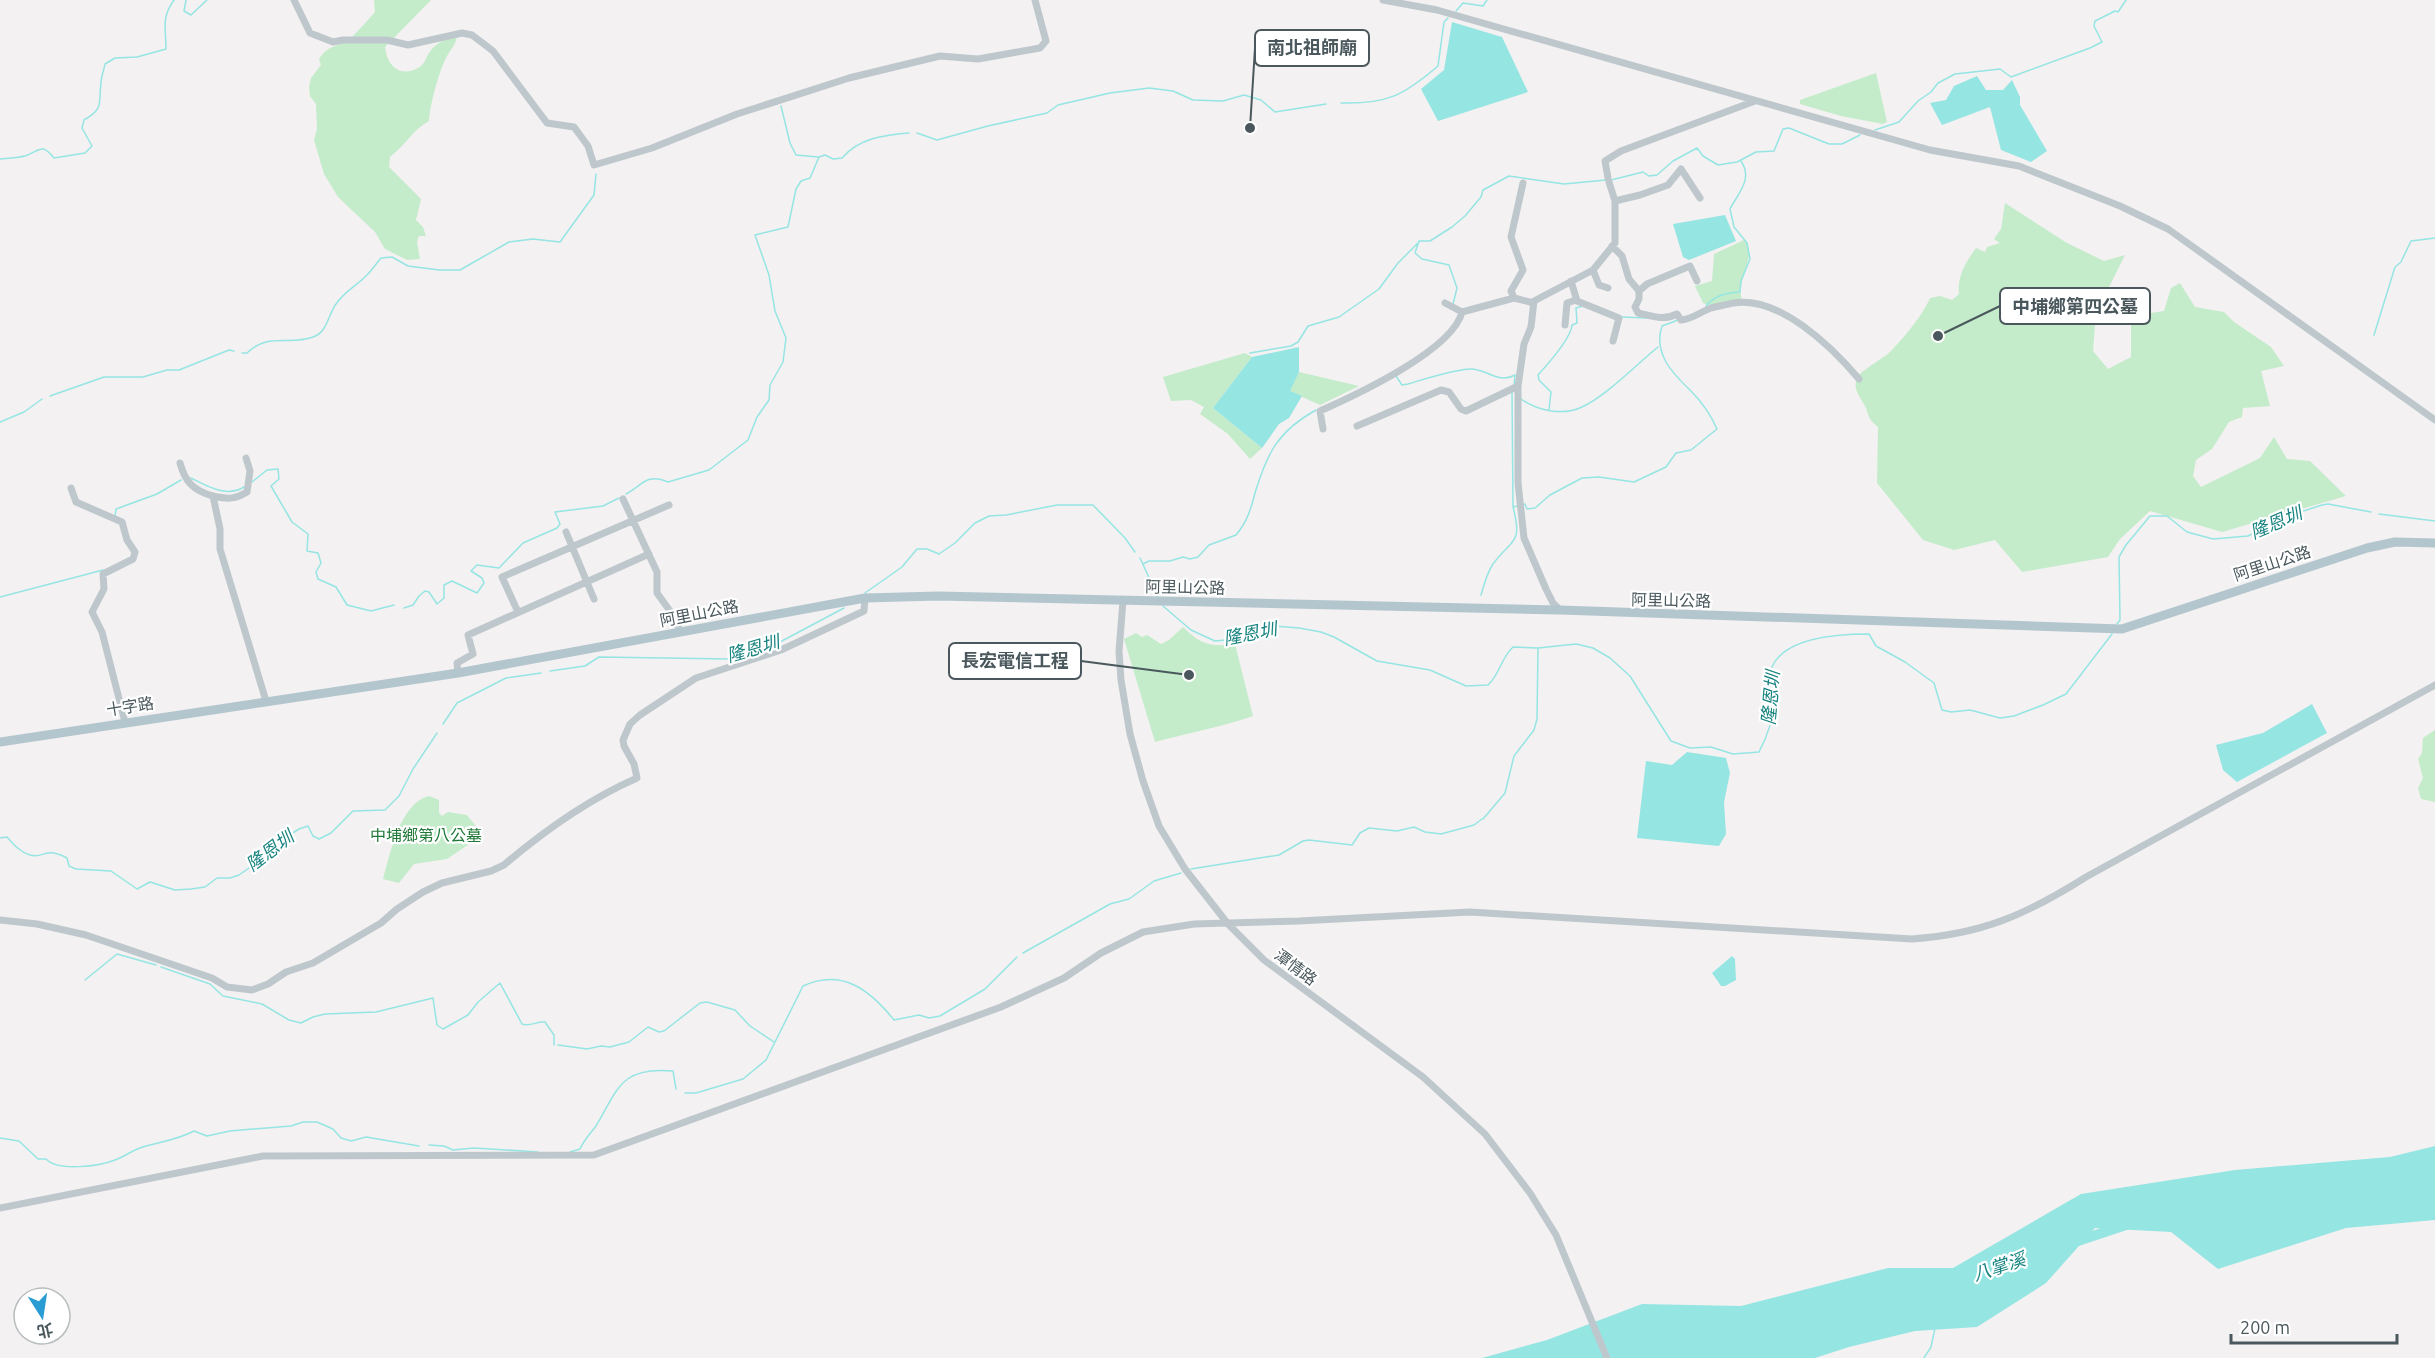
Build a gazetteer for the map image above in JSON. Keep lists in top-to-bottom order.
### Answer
{
  "streets": {
    "main road": ["阿里山公路", "十字路"],
    "street": ["潭情路"]
  },
  "crossings": [
    ["阿里山公路", "十字路"],
    ["阿里山公路", "潭情路"]
  ],
  "water": ["隆恩圳", "八掌溪"],
  "parks": ["中埔鄉第八公墓"],
  "places": ["南北祖師廟", "中埔鄉第四公墓", "長宏電信工程"],
  "scale_bar": "200 m",
  "north": "bottom"
}
